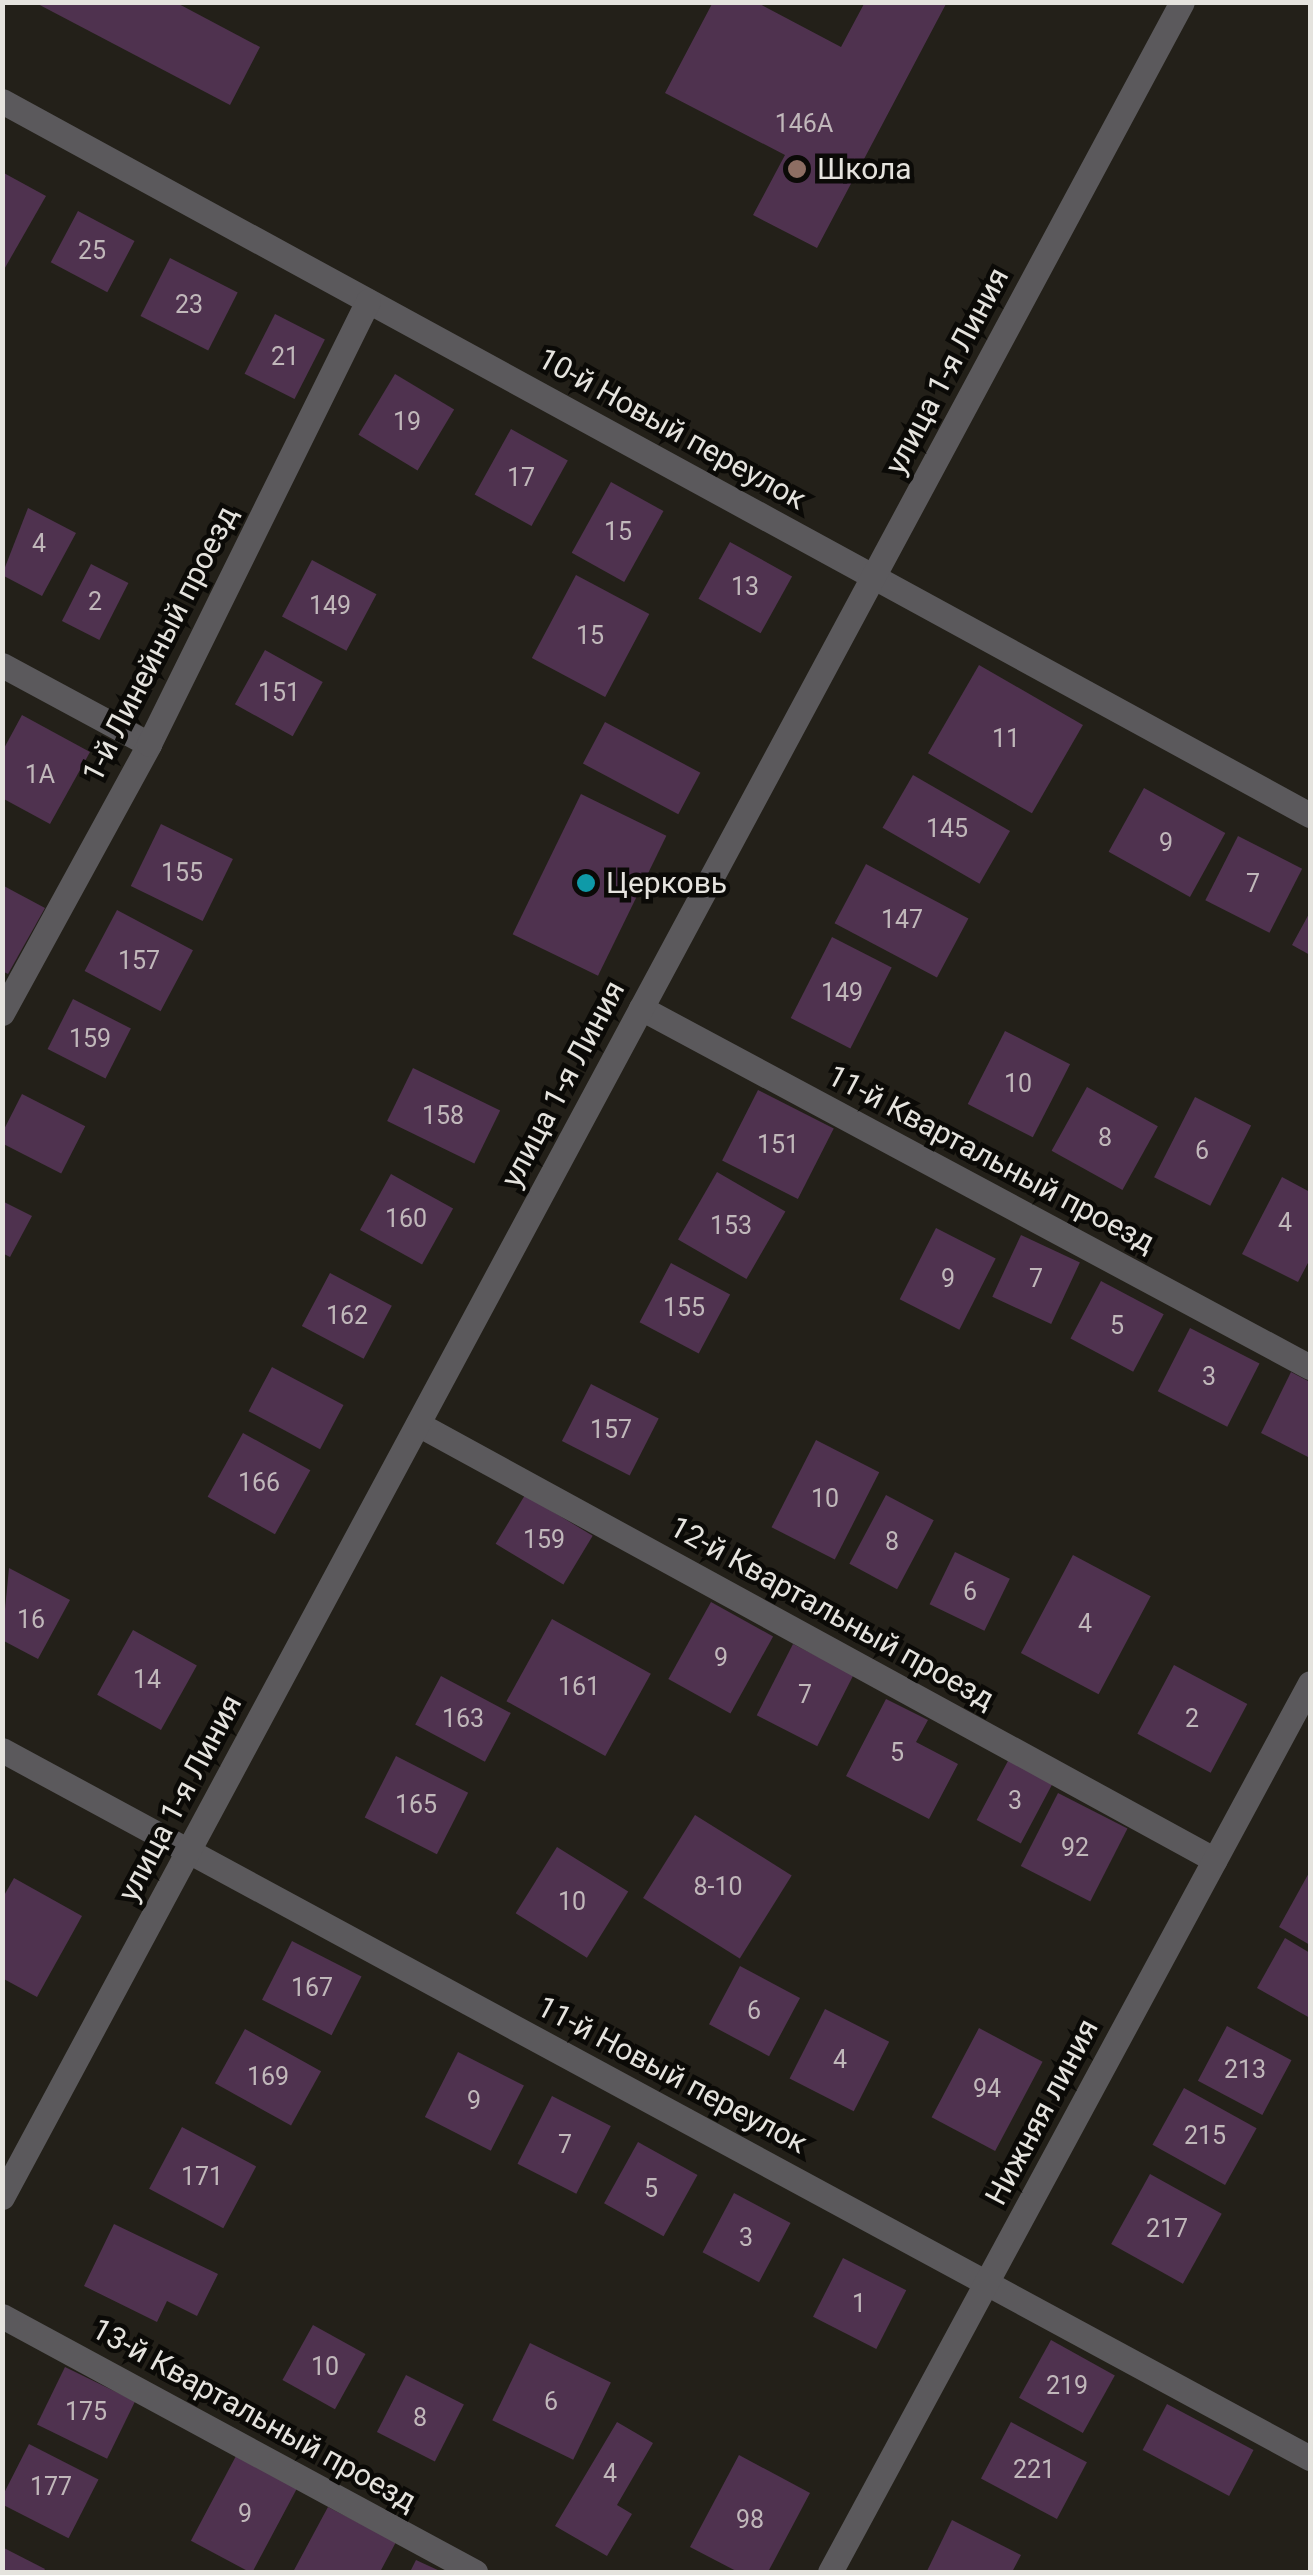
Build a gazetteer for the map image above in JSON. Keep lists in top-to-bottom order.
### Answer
{
  "streets": {
    "street": [
      "улица 1-я Линия",
      "10-й Новый переулок",
      "1-й Линейный проезд",
      "11-й Квартальный проезд",
      "12-й Квартальный проезд",
      "11-й Новый переулок",
      "Нижняя линия",
      "13-й Квартальный проезд"
    ]
  },
  "crossings": [
    ["улица 1-я Линия", "10-й Новый переулок"],
    ["улица 1-я Линия", "11-й Квартальный проезд"],
    ["улица 1-я Линия", "12-й Квартальный проезд"],
    ["улица 1-я Линия", "11-й Новый переулок"],
    ["10-й Новый переулок", "1-й Линейный проезд"],
    ["12-й Квартальный проезд", "Нижняя линия"],
    ["11-й Новый переулок", "Нижняя линия"]
  ],
  "places": ["Школа", "Церковь"],
  "house_numbers": [
    "146А",
    "25",
    "23",
    "21",
    "19",
    "17",
    "15",
    "4",
    "13",
    "2",
    "149",
    "15",
    "151",
    "11",
    "1А",
    "145",
    "9",
    "155",
    "7",
    "147",
    "157",
    "149",
    "159",
    "10",
    "158",
    "8",
    "151",
    "6",
    "160",
    "4",
    "153",
    "9",
    "7",
    "155",
    "162",
    "5",
    "3",
    "157",
    "166",
    "10",
    "159",
    "8",
    "6",
    "16",
    "4",
    "9",
    "14",
    "161",
    "7",
    "163",
    "2",
    "5",
    "3",
    "165",
    "92",
    "8-10",
    "10",
    "167",
    "6",
    "4",
    "213",
    "169",
    "94",
    "9",
    "215",
    "7",
    "171",
    "5",
    "217",
    "3",
    "1",
    "10",
    "219",
    "6",
    "175",
    "8",
    "221",
    "4",
    "177",
    "9",
    "98"
  ]
}
